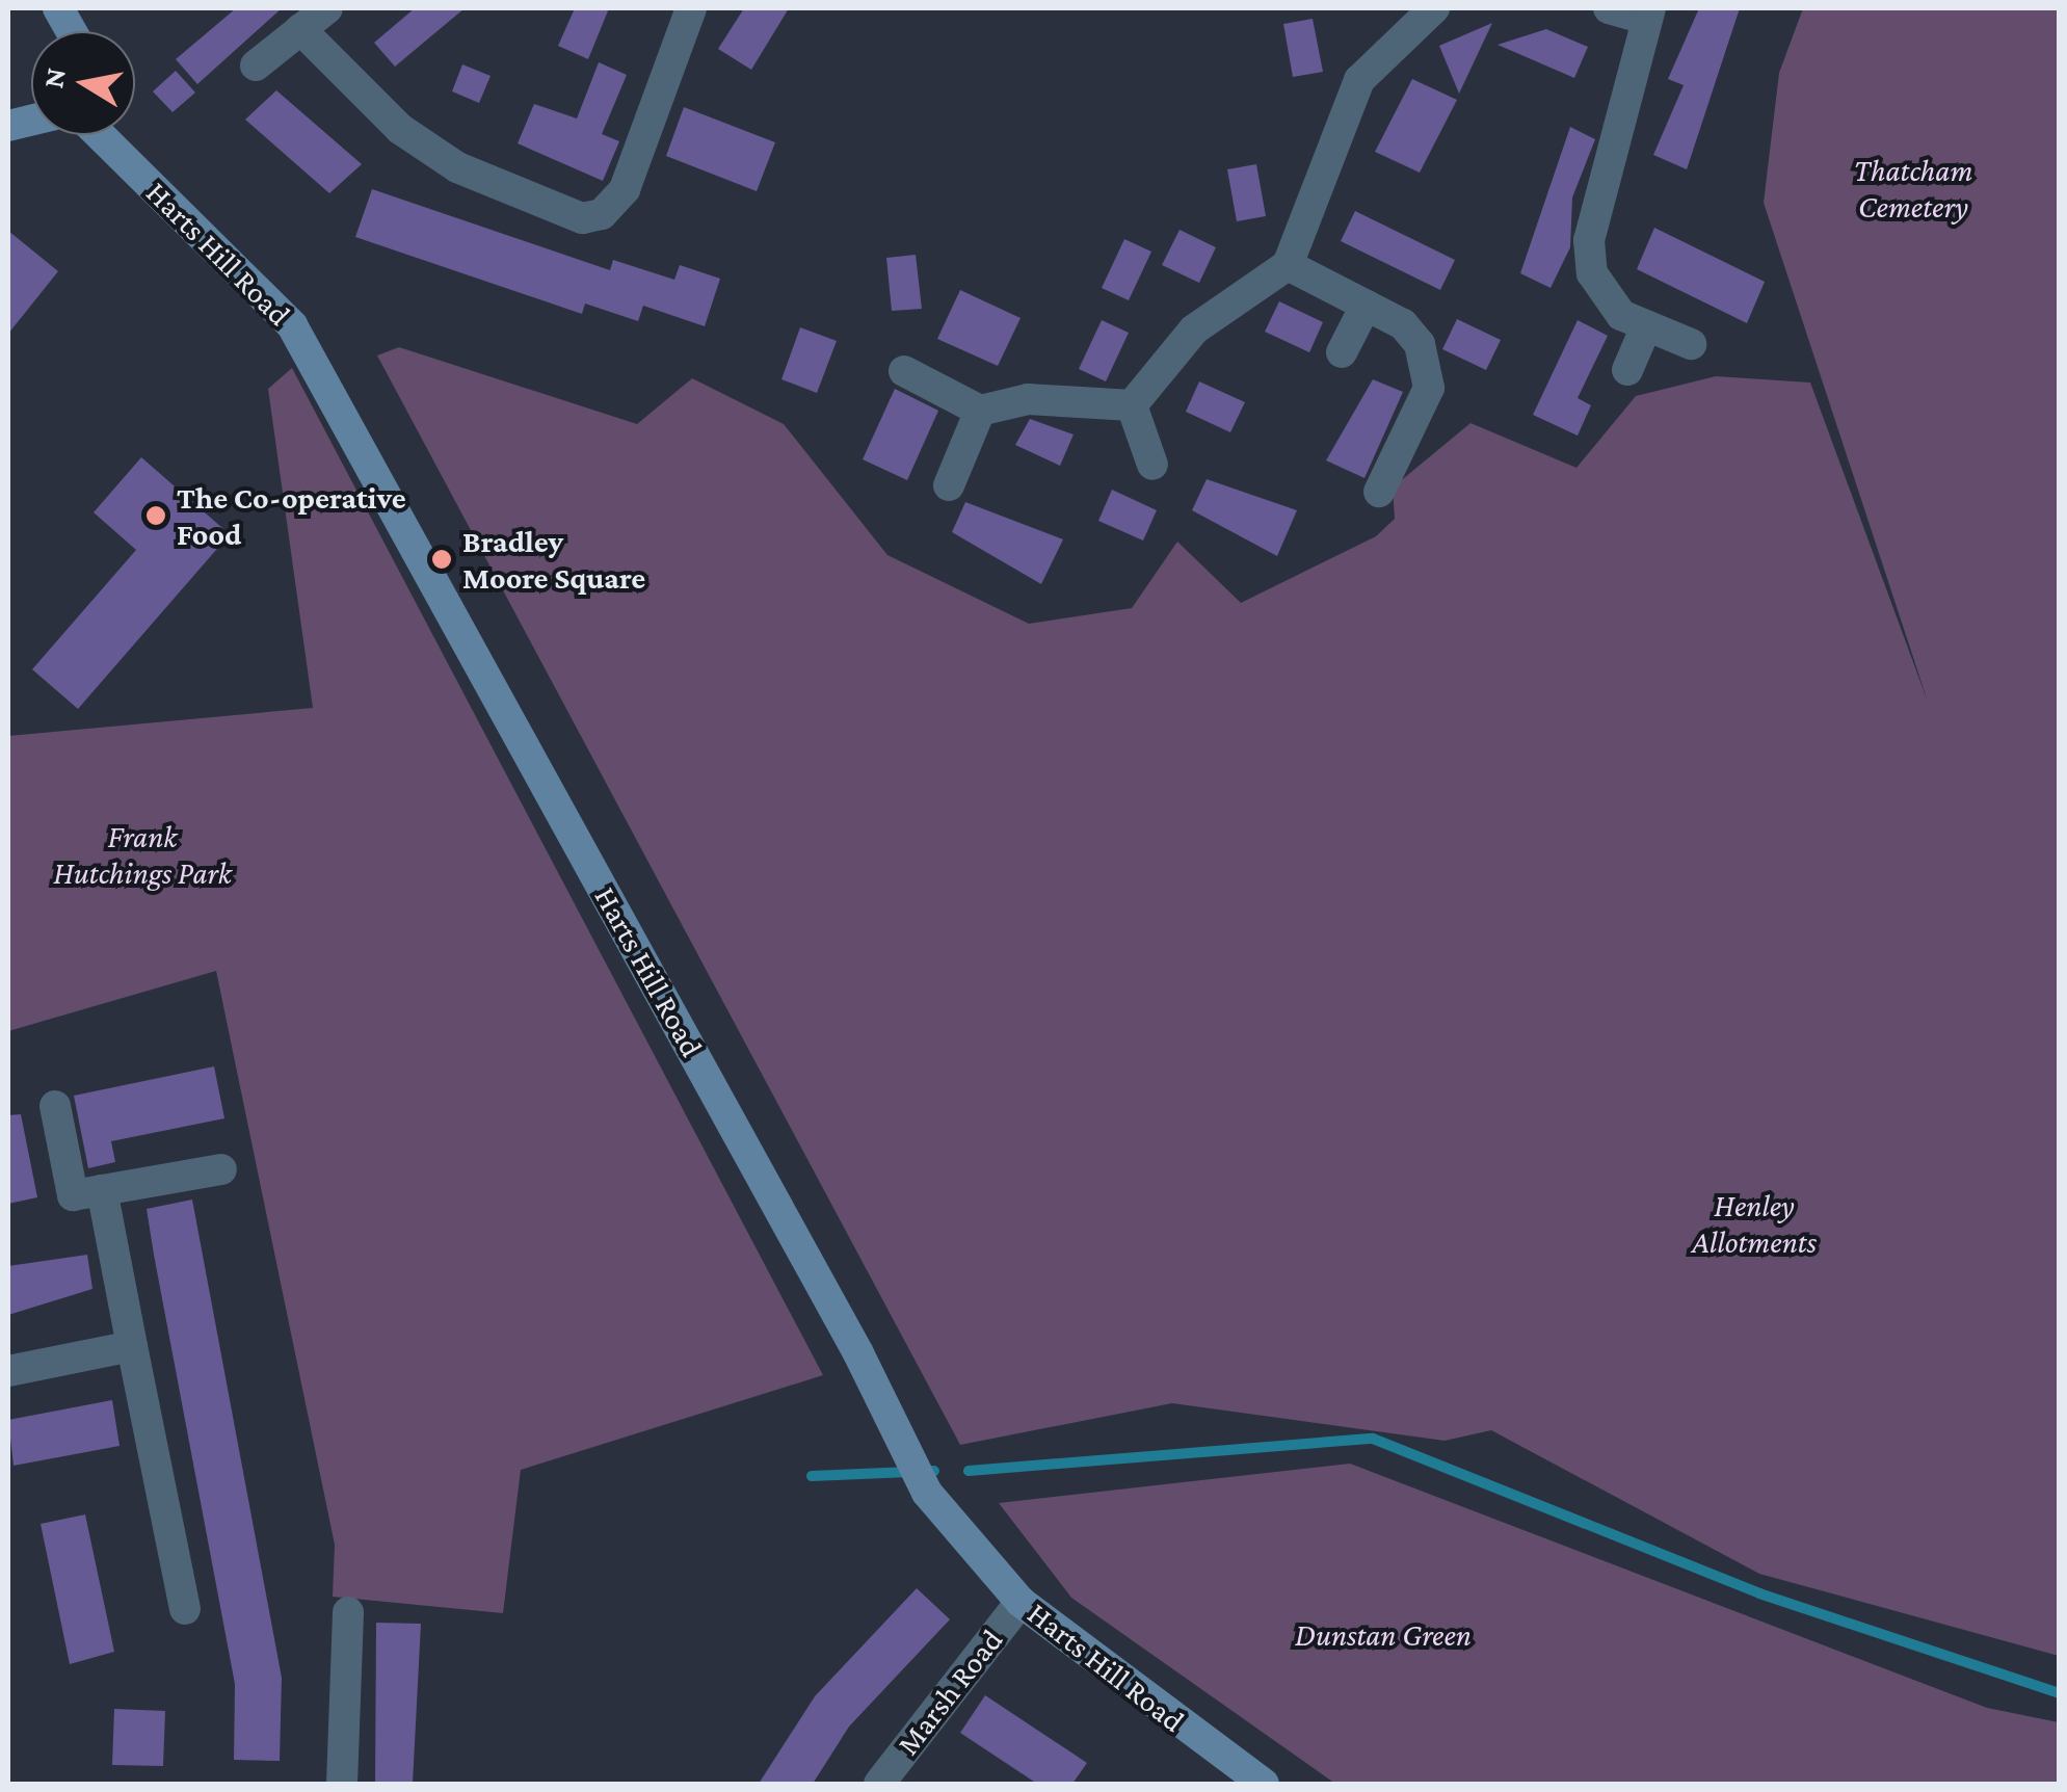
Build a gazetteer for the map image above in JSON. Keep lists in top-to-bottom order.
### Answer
{
  "streets": {
    "street": ["Harts Hill Road", "Marsh Road"]
  },
  "crossings": [
    ["Harts Hill Road", "Marsh Road"]
  ],
  "parks": [
    "Thatcham Cemetery",
    "Frank Hutchings Park",
    "Henley Allotments",
    "Dunstan Green"
  ],
  "places": ["The Co-operative Food", "Bradley Moore Square"],
  "north": "left"
}
